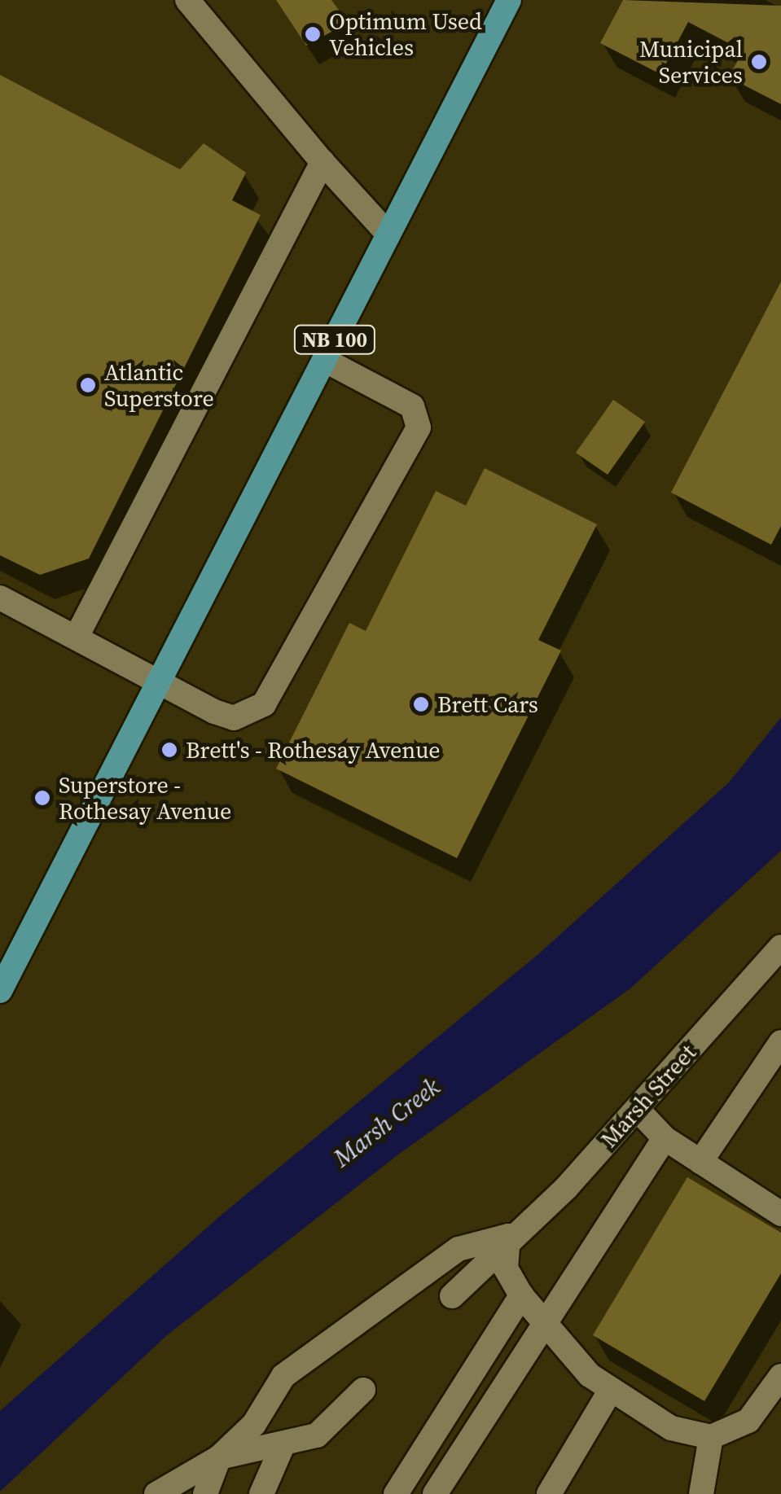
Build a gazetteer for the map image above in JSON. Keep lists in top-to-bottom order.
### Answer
{
  "streets": {
    "main road": ["NB 100"],
    "lane": ["Marsh Street"]
  },
  "water": ["Marsh Creek"],
  "places": [
    "Optimum Used Vehicles",
    "Municipal Services",
    "Atlantic Superstore",
    "Brett Cars",
    "Brett's - Rothesay Avenue",
    "Superstore - Rothesay Avenue"
  ]
}
